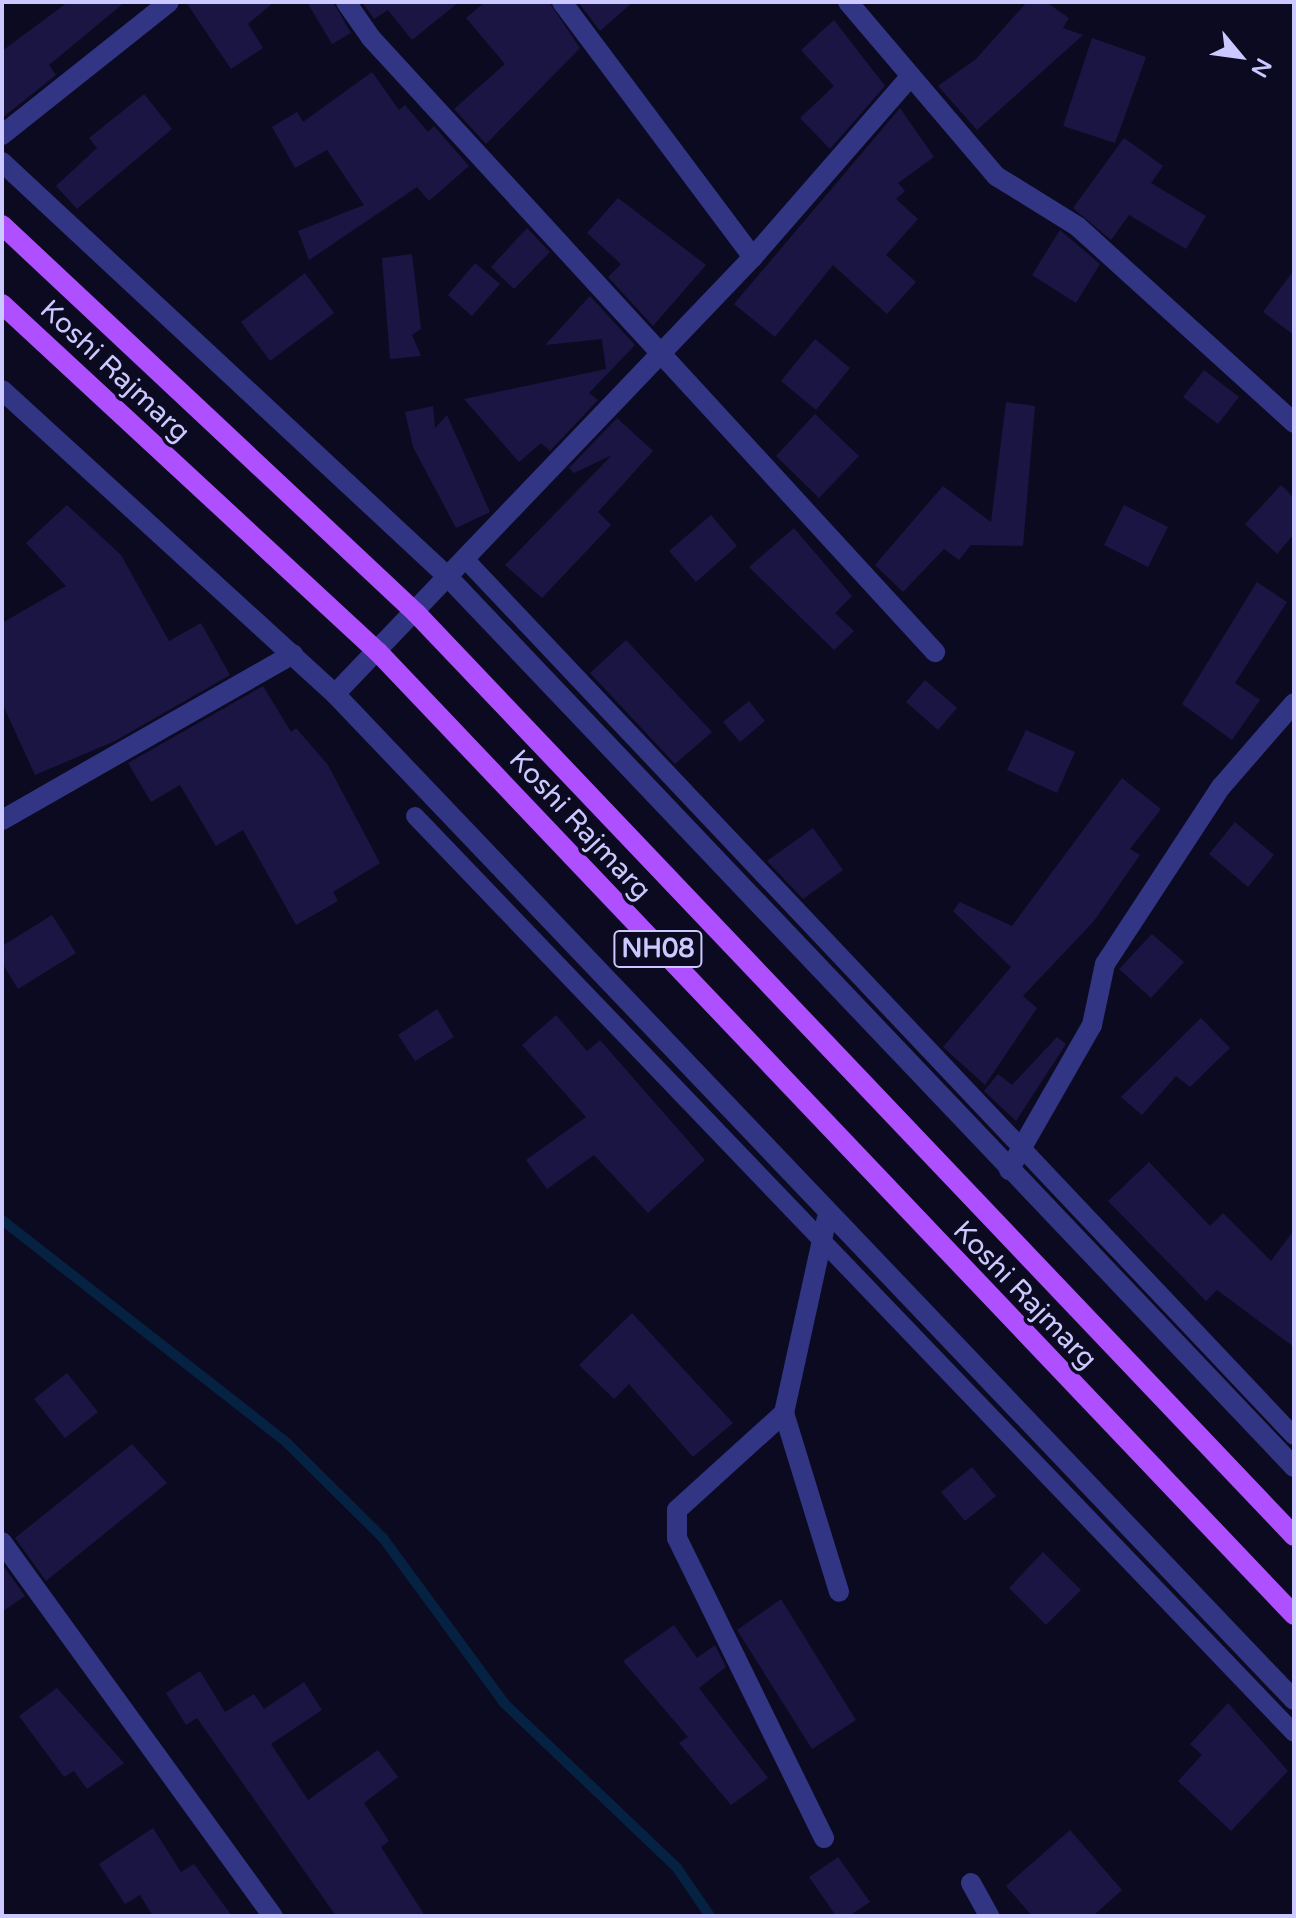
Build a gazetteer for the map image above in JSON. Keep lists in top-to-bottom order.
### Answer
{
  "streets": {
    "main road": ["Koshi Rajmarg", "NH08"]
  },
  "north": "bottom right"
}
